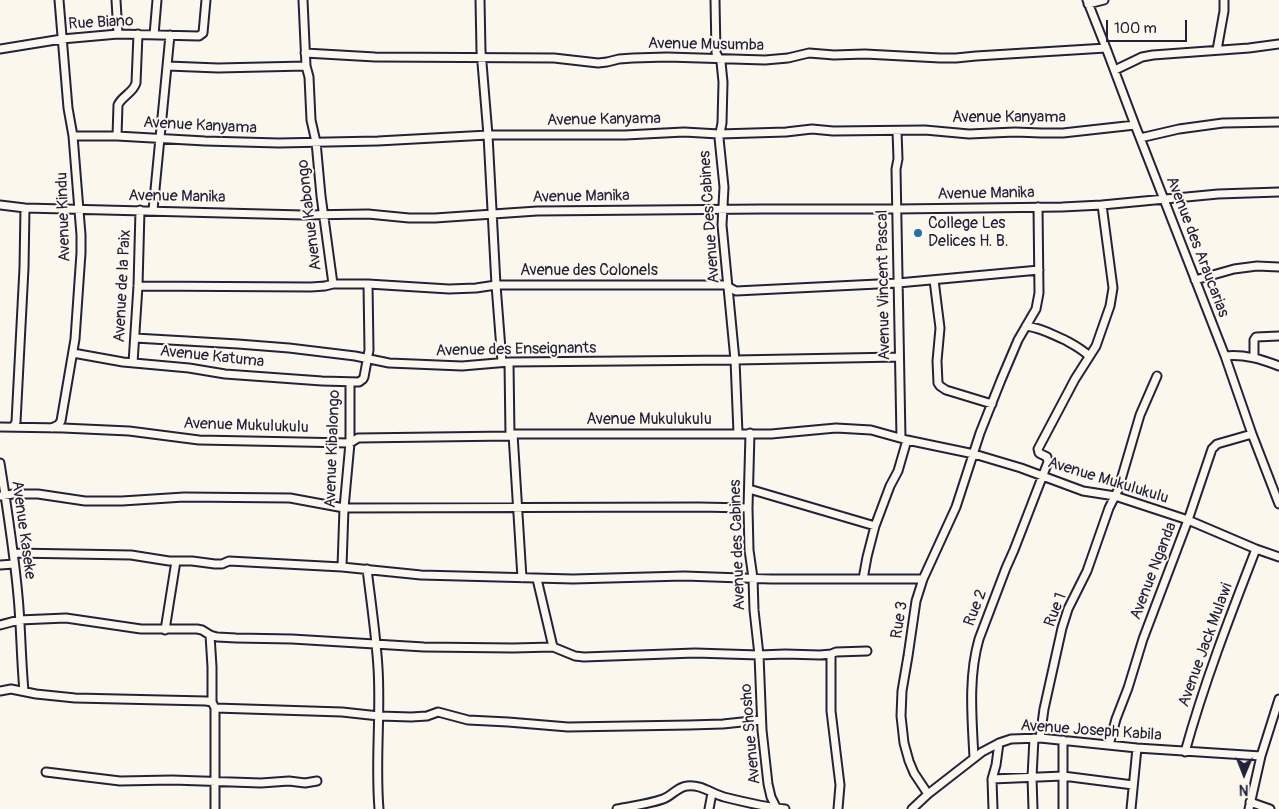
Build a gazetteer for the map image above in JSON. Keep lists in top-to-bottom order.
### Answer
{
  "streets": {
    "street": [
      "Rue Biano",
      "Avenue Musumba",
      "Avenue Kanyama",
      "Avenue Manika",
      "Avenue Kabongo",
      "Avenue Kindu",
      "Avenue Des Cabines",
      "Avenue des Araucarias",
      "Avenue des Colonels",
      "Avenue Vincent Pascal",
      "Avenue de la Paix",
      "Avenue des Enseignants",
      "Avenue Katuma",
      "Avenue Mukulukulu",
      "Avenue Kibalongo",
      "Avenue Kaseke",
      "Avenue des Cabines",
      "Avenue Nganda",
      "Rue 2",
      "Rue 1",
      "Rue 3",
      "Avenue Jack Mulawi",
      "Avenue Joseph Kabila",
      "Avenue Shosho"
    ]
  },
  "crossings": [
    ["Rue Biano", "Avenue Kindu"],
    ["Avenue Musumba", "Avenue Kabongo"],
    ["Avenue Musumba", "Avenue Des Cabines"],
    ["Avenue Musumba", "Avenue des Araucarias"],
    ["Avenue Kanyama", "Avenue Kabongo"],
    ["Avenue Kanyama", "Avenue Kindu"],
    ["Avenue Kanyama", "Avenue Des Cabines"],
    ["Avenue Kanyama", "Avenue des Araucarias"],
    ["Avenue Kanyama", "Avenue Vincent Pascal"],
    ["Avenue Manika", "Avenue Kabongo"],
    ["Avenue Manika", "Avenue Kindu"],
    ["Avenue Manika", "Avenue Des Cabines"],
    ["Avenue Manika", "Avenue des Araucarias"],
    ["Avenue Manika", "Avenue Vincent Pascal"],
    ["Avenue Manika", "Avenue de la Paix"],
    ["Avenue Manika", "Rue 3"],
    ["Avenue Kabongo", "Avenue des Colonels"],
    ["Avenue Kindu", "Avenue Katuma"],
    ["Avenue Kindu", "Avenue Mukulukulu"],
    ["Avenue Des Cabines", "Avenue des Colonels"],
    ["Avenue Des Cabines", "Avenue des Enseignants"],
    ["Avenue Des Cabines", "Avenue Mukulukulu"],
    ["Avenue des Araucarias", "Avenue Nganda"],
    ["Avenue des Colonels", "Avenue Vincent Pascal"],
    ["Avenue des Colonels", "Avenue de la Paix"],
    ["Avenue des Colonels", "Avenue Kibalongo"],
    ["Avenue des Colonels", "Rue 3"],
    ["Avenue Vincent Pascal", "Avenue des Enseignants"],
    ["Avenue Vincent Pascal", "Avenue Mukulukulu"],
    ["Avenue de la Paix", "Avenue des Enseignants"],
    ["Avenue de la Paix", "Avenue Katuma"],
    ["Avenue des Enseignants", "Avenue Kibalongo"],
    ["Avenue Katuma", "Avenue Kibalongo"],
    ["Avenue Mukulukulu", "Avenue Kibalongo"],
    ["Avenue Mukulukulu", "Avenue des Cabines"],
    ["Avenue Mukulukulu", "Avenue Nganda"],
    ["Avenue Mukulukulu", "Rue 2"],
    ["Avenue Mukulukulu", "Rue 1"],
    ["Avenue Mukulukulu", "Rue 3"],
    ["Avenue Mukulukulu", "Avenue Jack Mulawi"],
    ["Avenue des Cabines", "Avenue Shosho"],
    ["Avenue Nganda", "Avenue Joseph Kabila"],
    ["Rue 2", "Avenue Joseph Kabila"],
    ["Rue 1", "Avenue Joseph Kabila"],
    ["Rue 3", "Avenue Joseph Kabila"],
    ["Avenue Jack Mulawi", "Avenue Joseph Kabila"]
  ],
  "places": ["College Les Delices H. B."],
  "scale_bar": "100 m",
  "north": "bottom"
}
